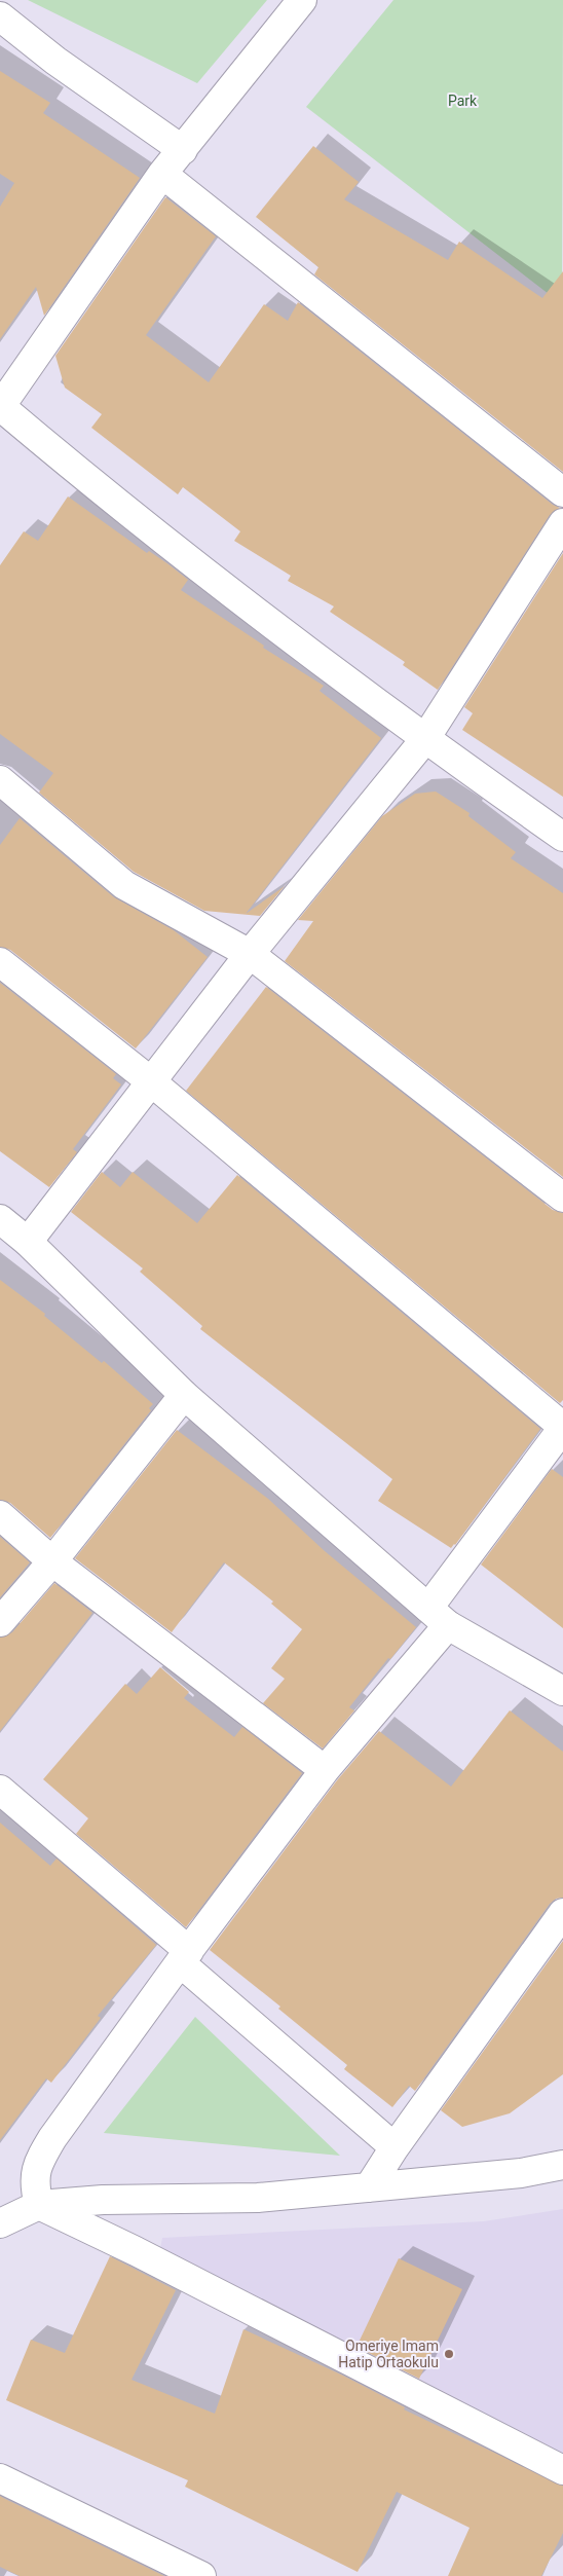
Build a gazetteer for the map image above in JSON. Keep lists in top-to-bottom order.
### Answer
{
  "parks": ["Park"],
  "places": ["Omeriye Imam Hatip Ortaokulu"]
}
